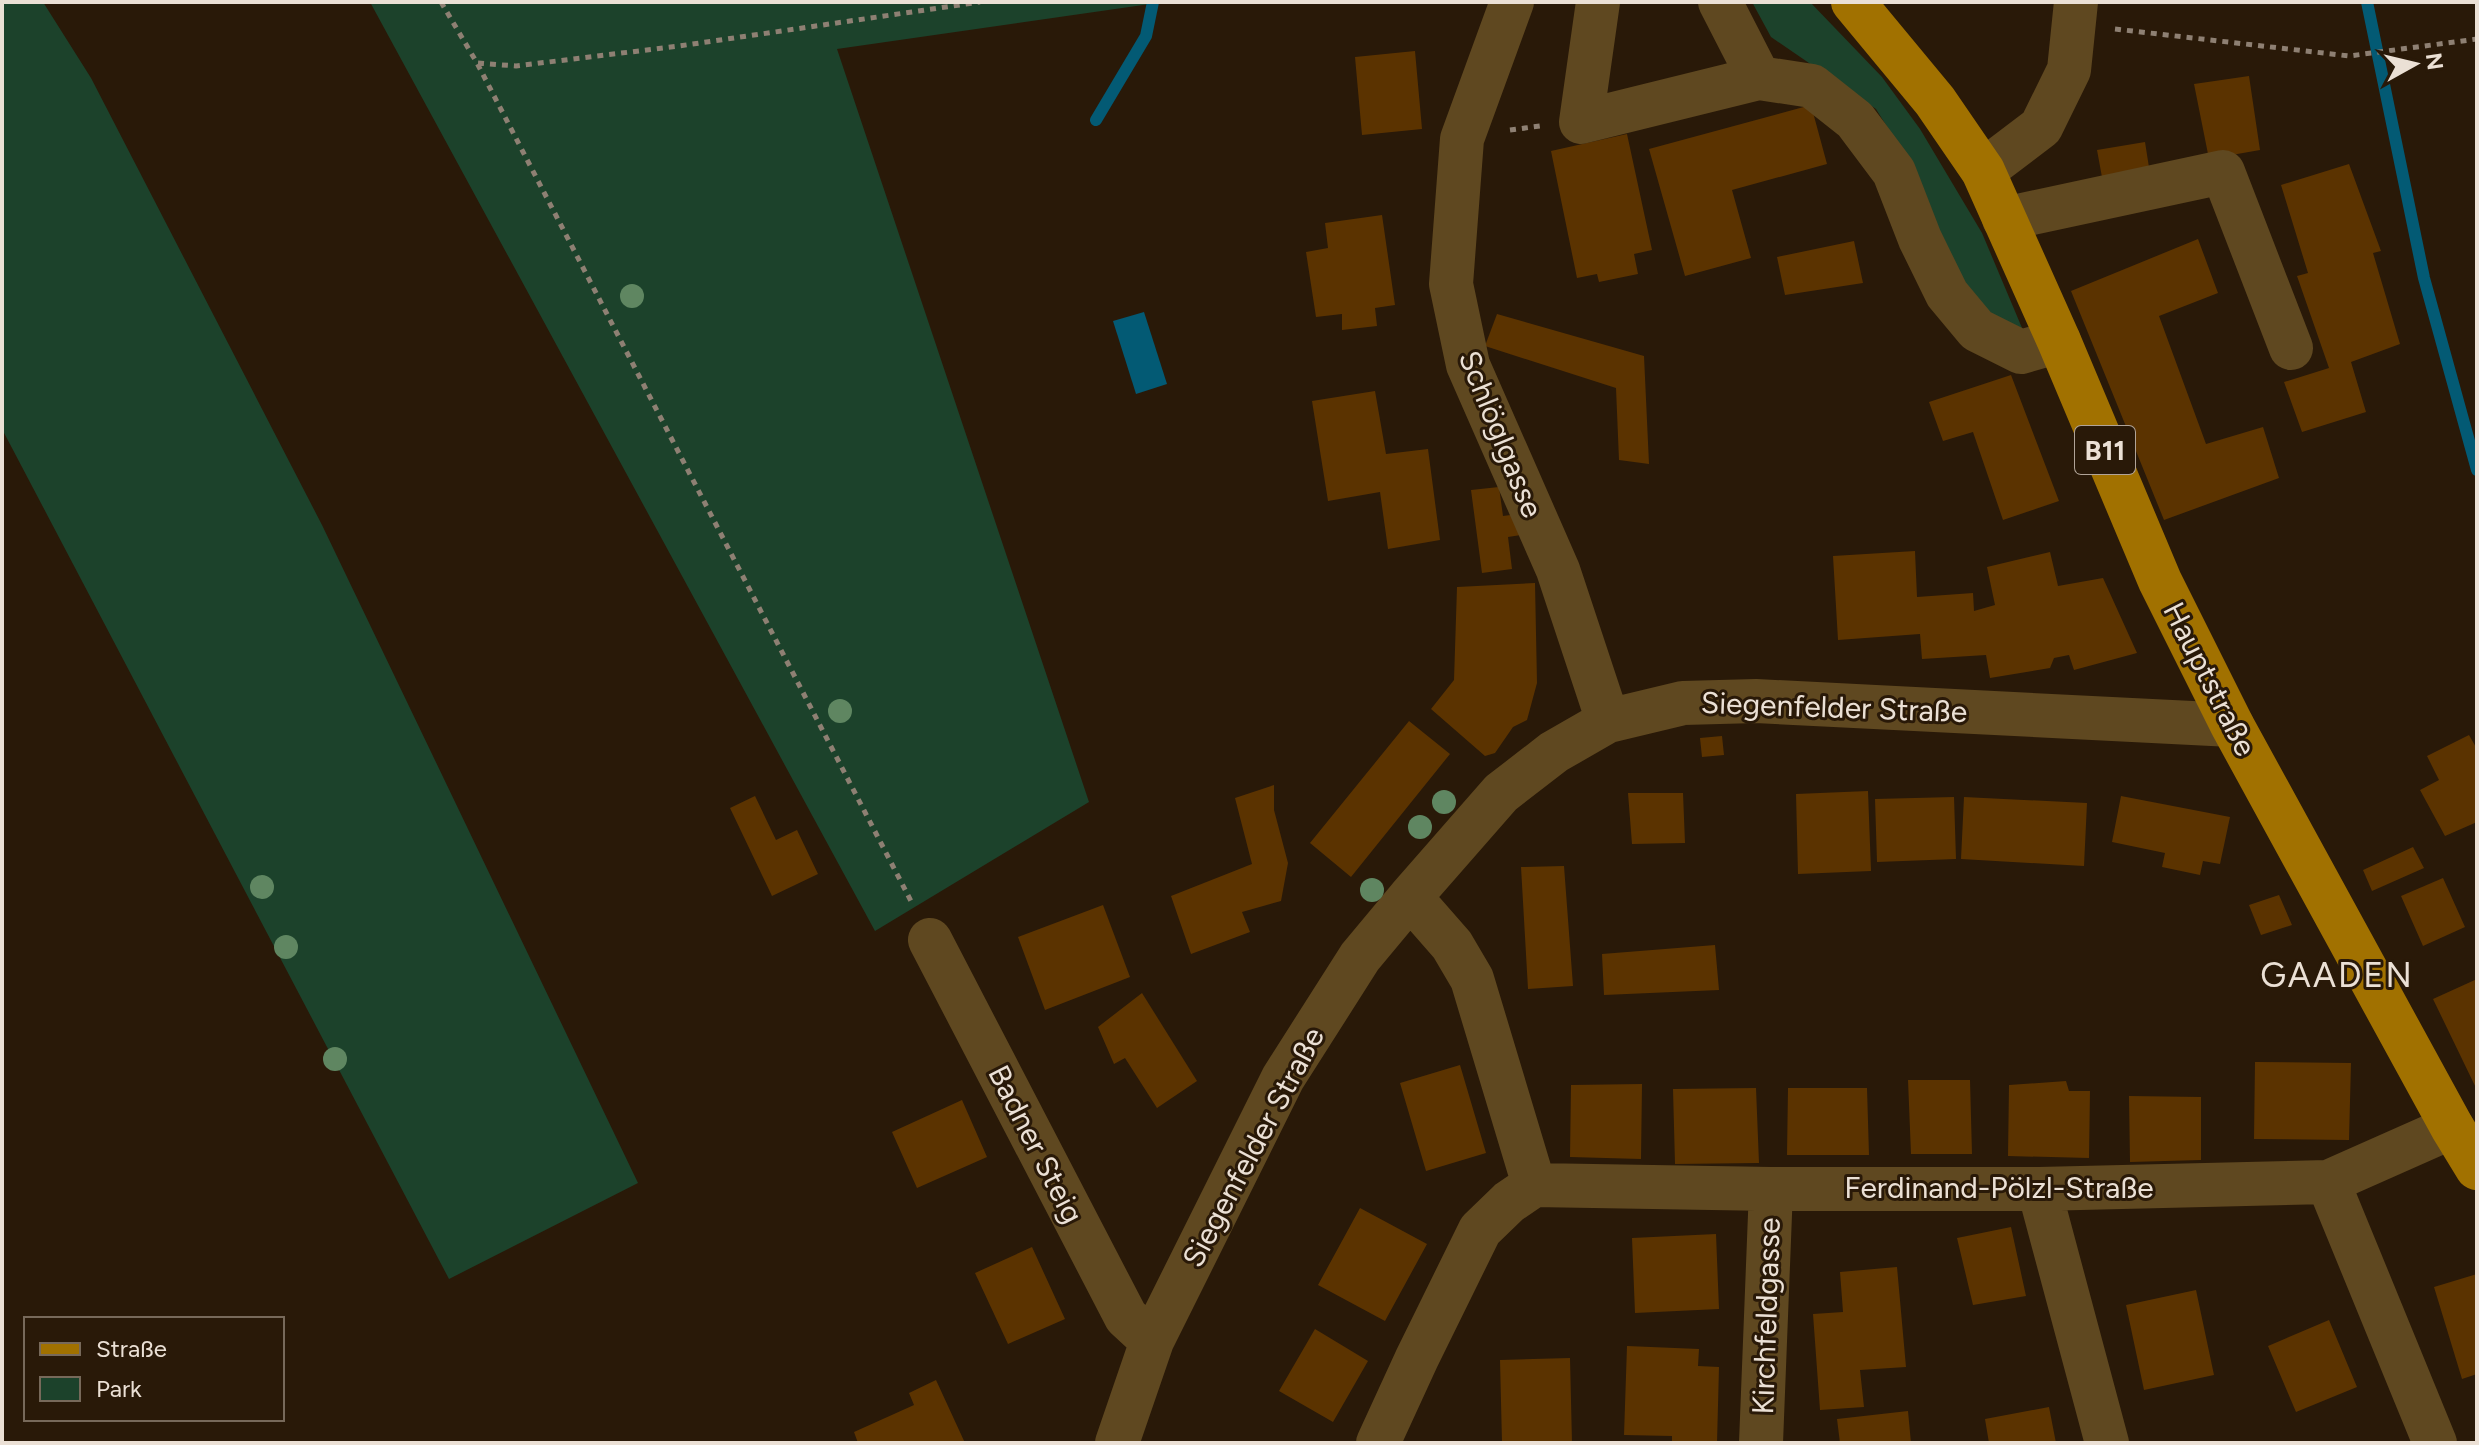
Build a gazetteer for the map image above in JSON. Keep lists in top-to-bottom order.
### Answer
{
  "streets": {
    "main road": ["B11", "Hauptstraße"],
    "street": [
      "Schlöglgasse",
      "Siegenfelder Straße",
      "Badner Steig",
      "Ferdinand-Pölzl-Straße",
      "Kirchfeldgasse"
    ]
  },
  "crossings": [
    ["Schlöglgasse", "Siegenfelder Straße"],
    ["B11", "Hauptstraße"],
    ["Hauptstraße", "Siegenfelder Straße"],
    ["Hauptstraße", "Ferdinand-Pölzl-Straße"],
    ["Siegenfelder Straße", "Badner Steig"],
    ["Ferdinand-Pölzl-Straße", "Kirchfeldgasse"]
  ],
  "districts": ["GAADEN"],
  "legend": ["Straße", "Park"],
  "north": "right"
}
